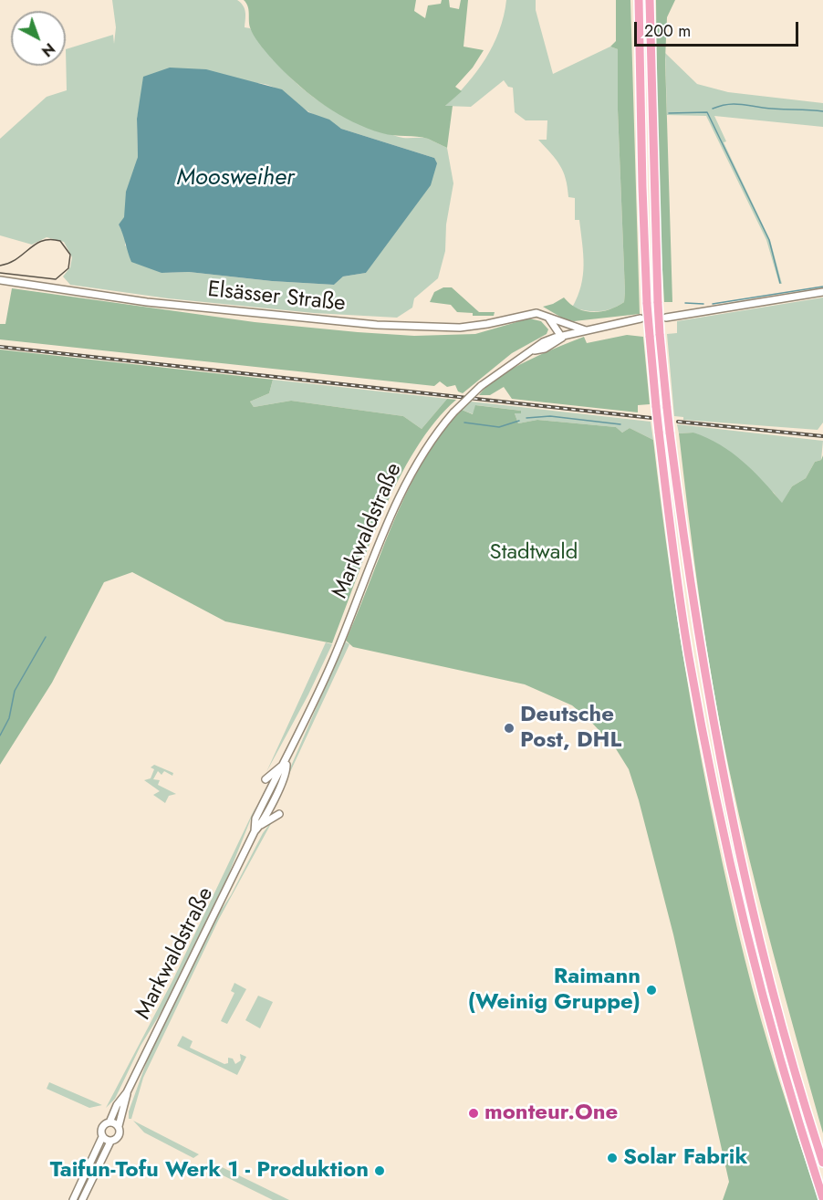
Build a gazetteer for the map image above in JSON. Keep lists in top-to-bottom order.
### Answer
{
  "streets": {
    "main road": ["Elsässer Straße", "Markwaldstraße"]
  },
  "crossings": [
    ["Elsässer Straße", "Markwaldstraße"]
  ],
  "water": ["Moosweiher"],
  "parks": ["Stadtwald"],
  "places": [
    "Deutsche Post, DHL",
    "Raimann (Weinig Gruppe)",
    "monteur.One",
    "Solar Fabrik",
    "Taifun-Tofu Werk 1 - Produktion"
  ],
  "scale_bar": "200 m",
  "north": "bottom right"
}
